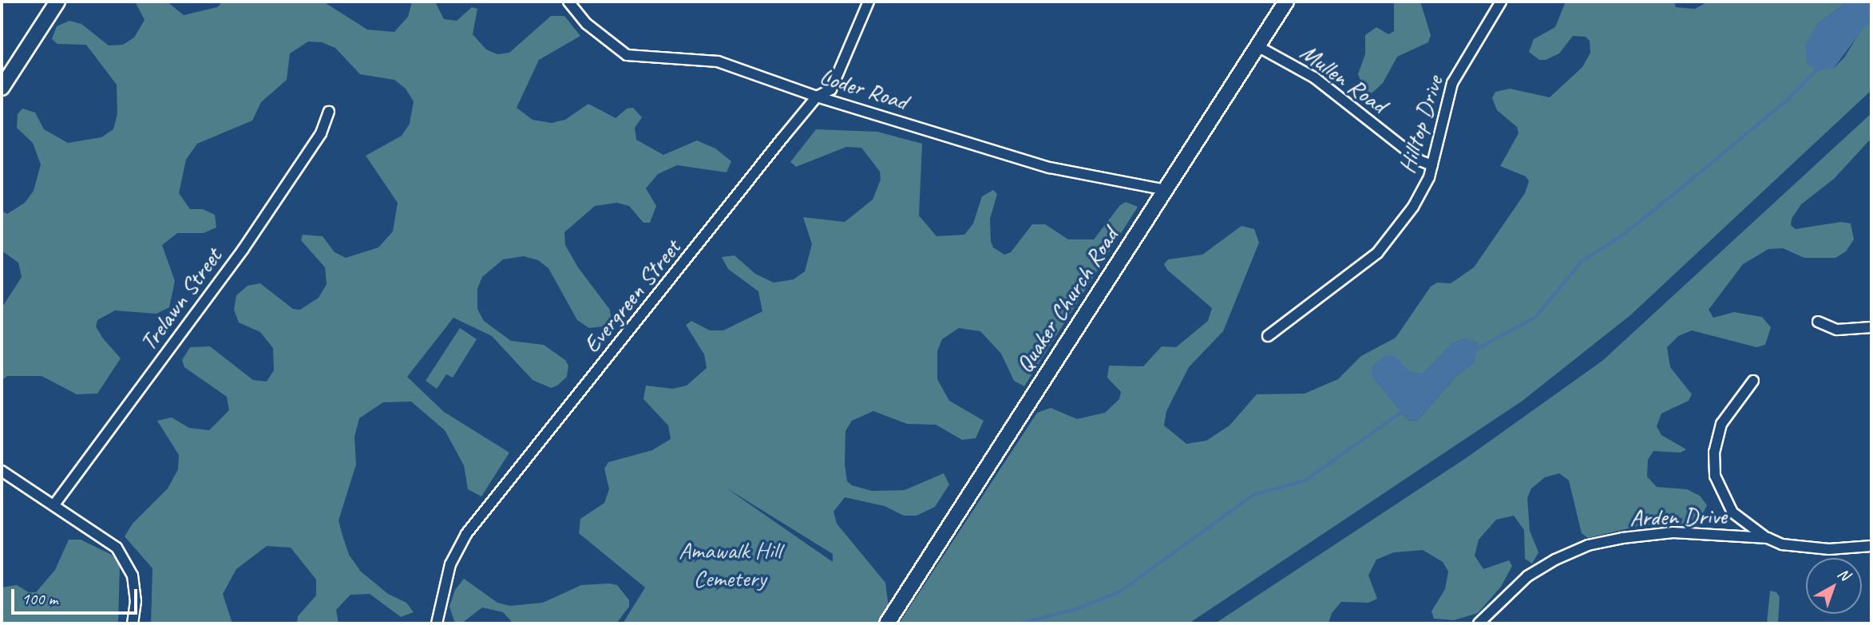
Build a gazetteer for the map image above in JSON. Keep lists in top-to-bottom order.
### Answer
{
  "streets": {
    "street": [
      "Mullen Road",
      "Loder Road",
      "Hilltop Drive",
      "Evergreen Street",
      "Trelawn Street",
      "Quaker Church Road",
      "Arden Drive"
    ]
  },
  "crossings": [
    ["Mullen Road", "Hilltop Drive"],
    ["Mullen Road", "Quaker Church Road"],
    ["Loder Road", "Evergreen Street"],
    ["Loder Road", "Quaker Church Road"]
  ],
  "parks": ["Amawalk Hill Cemetery"],
  "scale_bar": "100 m",
  "north": "top right"
}
